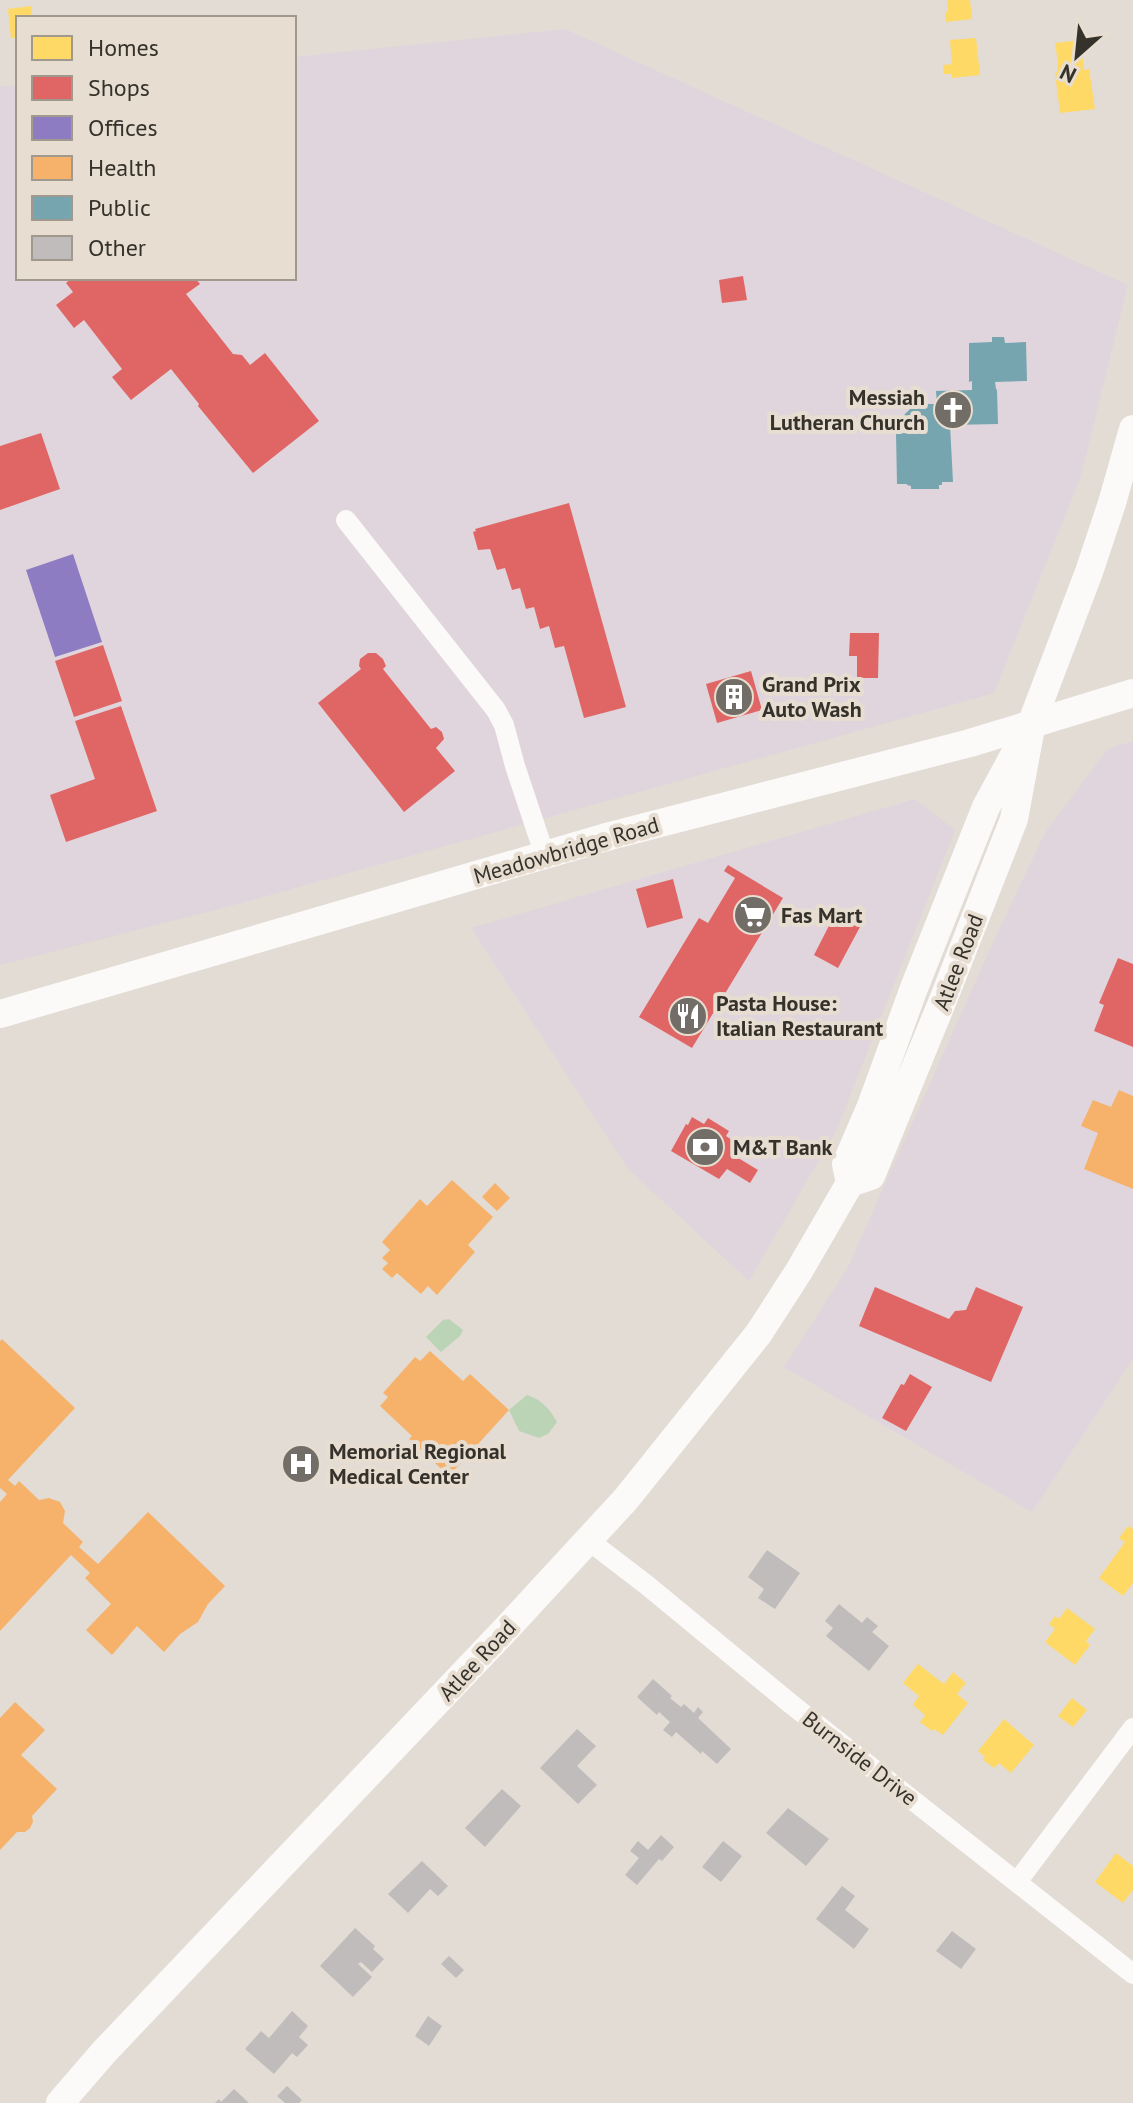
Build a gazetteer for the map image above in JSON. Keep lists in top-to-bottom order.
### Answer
{
  "streets": {
    "main road": ["Meadowbridge Road", "Atlee Road"],
    "street": ["Burnside Drive"]
  },
  "crossings": [
    ["Meadowbridge Road", "Atlee Road"],
    ["Atlee Road", "Burnside Drive"]
  ],
  "places": {
    "church": ["Messiah Lutheran Church"],
    "building": ["Grand Prix Auto Wash"],
    "supermarket": ["Fas Mart"],
    "restaurant": ["Pasta House: Italian Restaurant"],
    "bank": ["M&T Bank"],
    "hospital": ["Memorial Regional Medical Center"]
  },
  "legend": [
    "Homes",
    "Shops",
    "Offices",
    "Health",
    "Public",
    "Other"
  ],
  "north": "bottom left"
}
